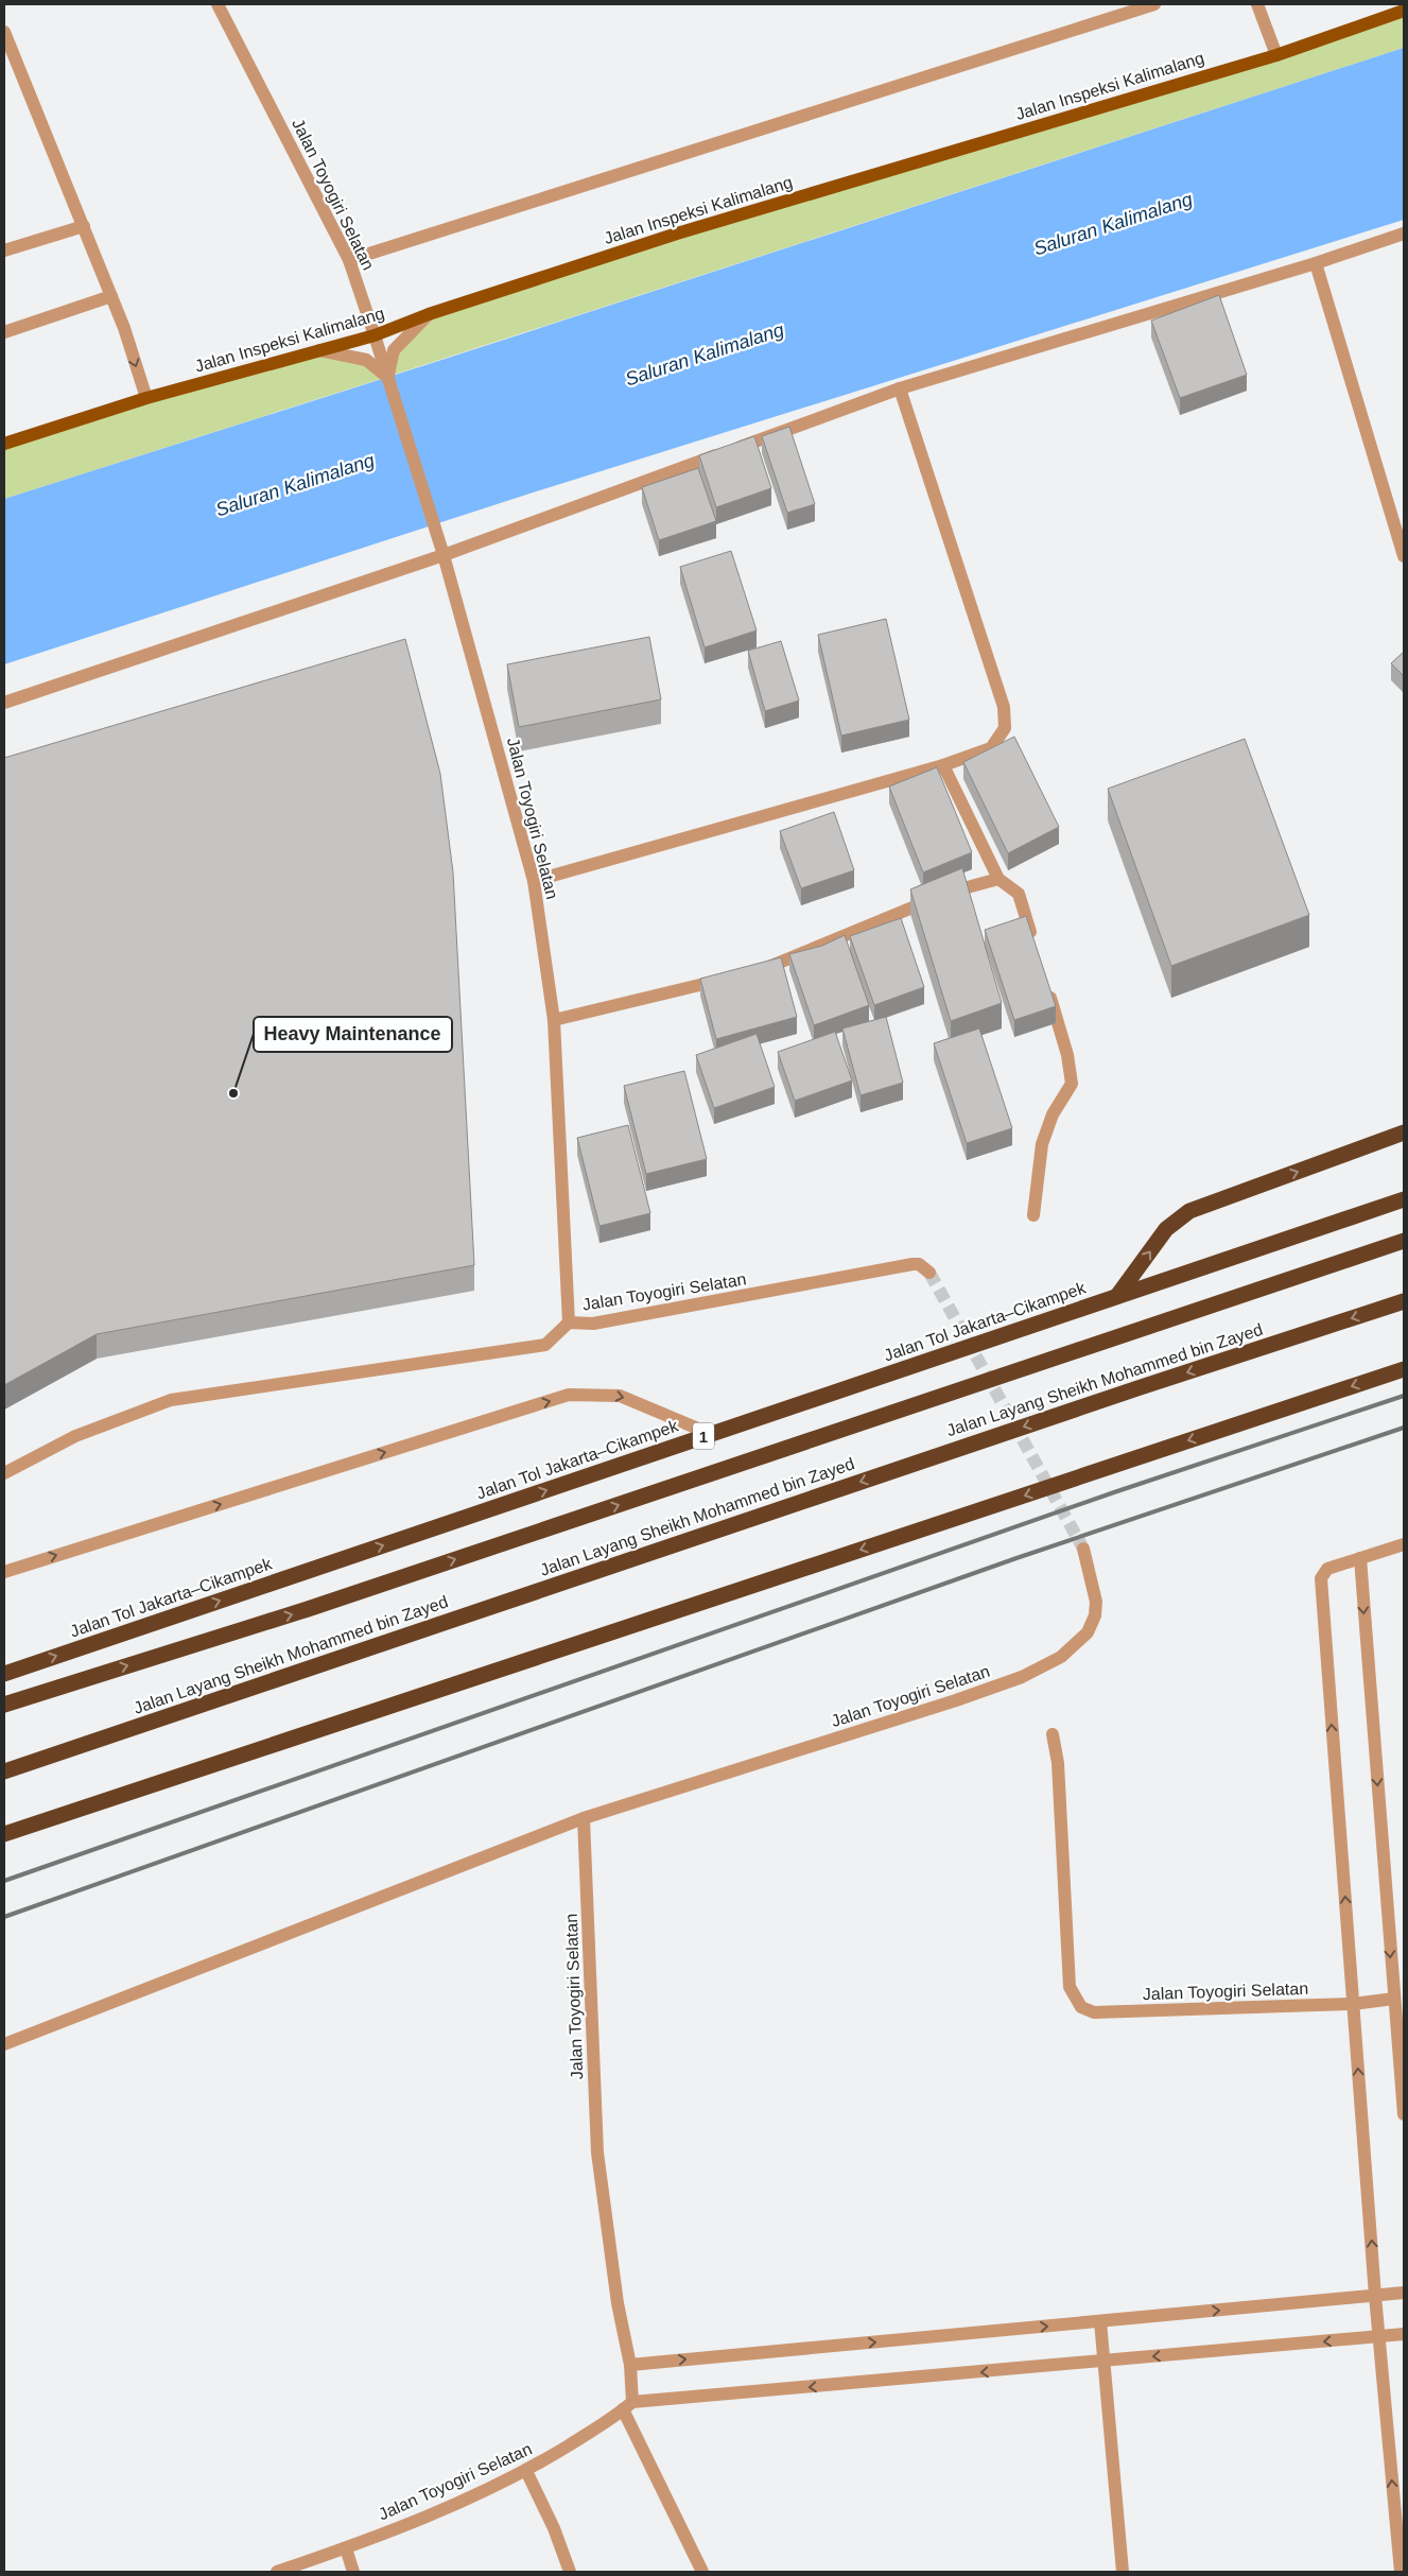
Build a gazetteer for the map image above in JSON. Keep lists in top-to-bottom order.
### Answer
{
  "streets": {
    "highway": ["Jalan Tol Jakarta–Cikampek", "Jalan Layang Sheikh Mohammed bin Zayed", "1"],
    "main road": ["Jalan Inspeksi Kalimalang"],
    "street": ["Jalan Toyogiri Selatan"]
  },
  "crossings": [
    ["Jalan Inspeksi Kalimalang", "Jalan Toyogiri Selatan"]
  ],
  "one_way": ["Jalan Tol Jakarta–Cikampek"],
  "water": ["Saluran Kalimalang"],
  "places": ["Heavy Maintenance"]
}
